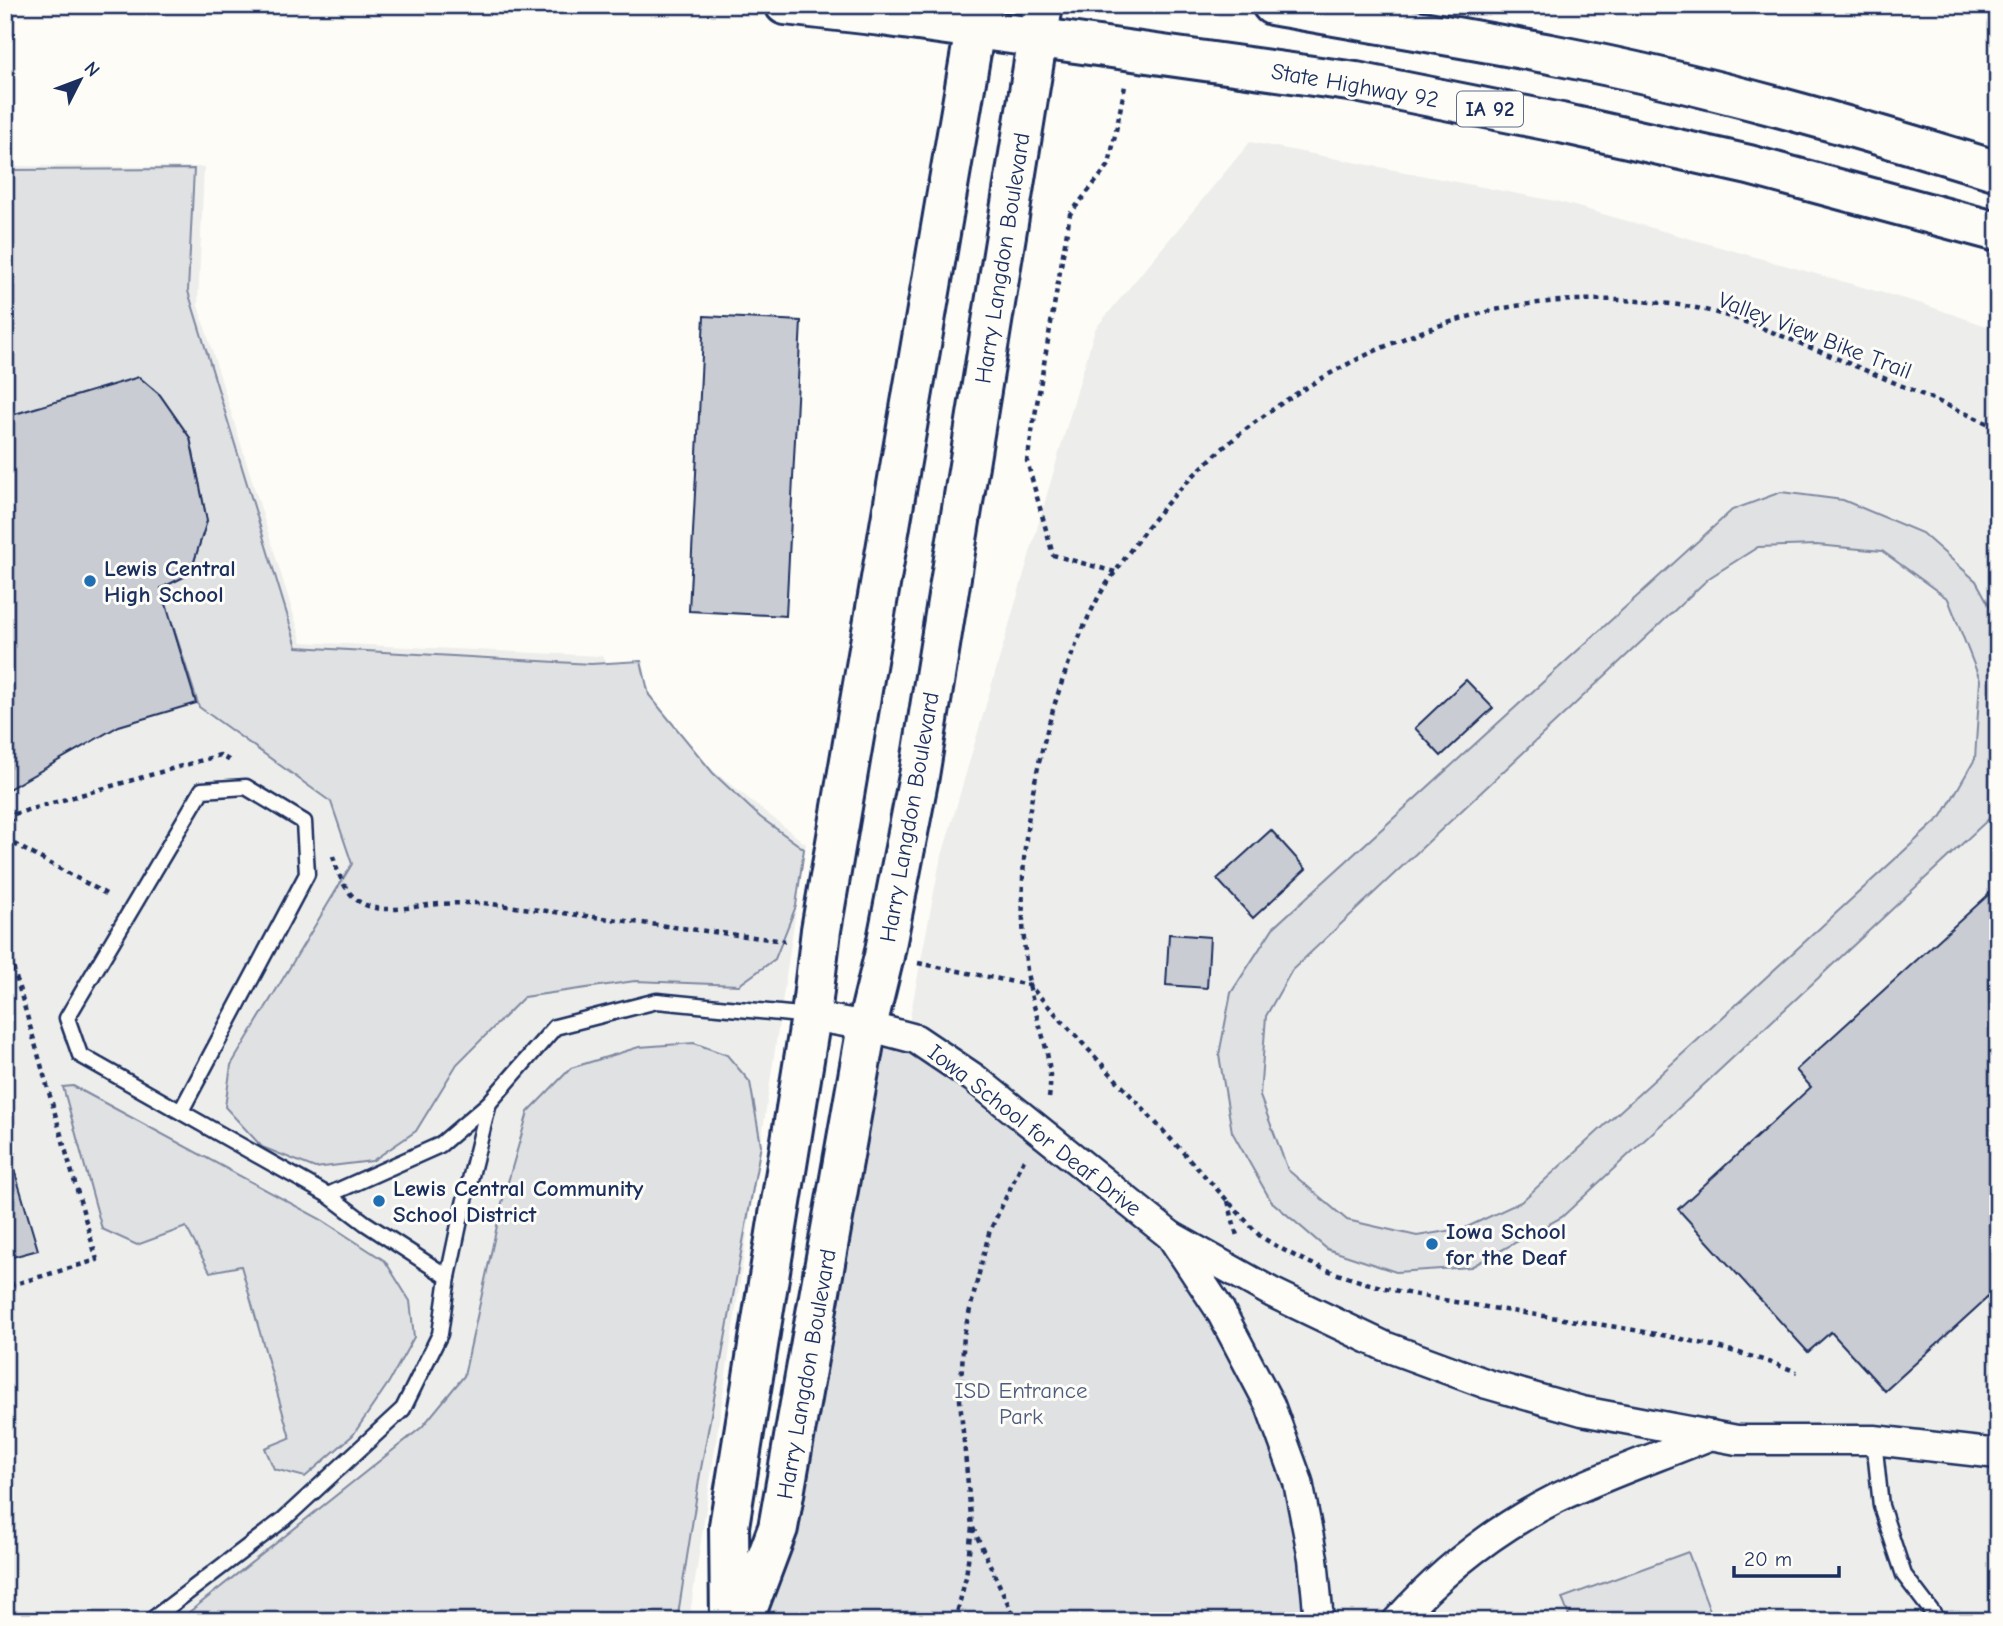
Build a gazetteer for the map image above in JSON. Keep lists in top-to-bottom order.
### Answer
{
  "streets": {
    "main road": ["State Highway 92", "IA 92", "Harry Langdon Boulevard"],
    "street": ["Iowa School for Deaf Drive"],
    "path": ["Valley View Bike Trail"]
  },
  "crossings": [
    ["State Highway 92", "Harry Langdon Boulevard"],
    ["Harry Langdon Boulevard", "Iowa School for Deaf Drive"],
    ["Valley View Bike Trail", "Iowa School for Deaf Drive"]
  ],
  "parks": ["ISD Entrance Park"],
  "places": ["Lewis Central High School", "Lewis Central Community School District", "Iowa School for the Deaf"],
  "scale_bar": "20 m",
  "north": "top right"
}
